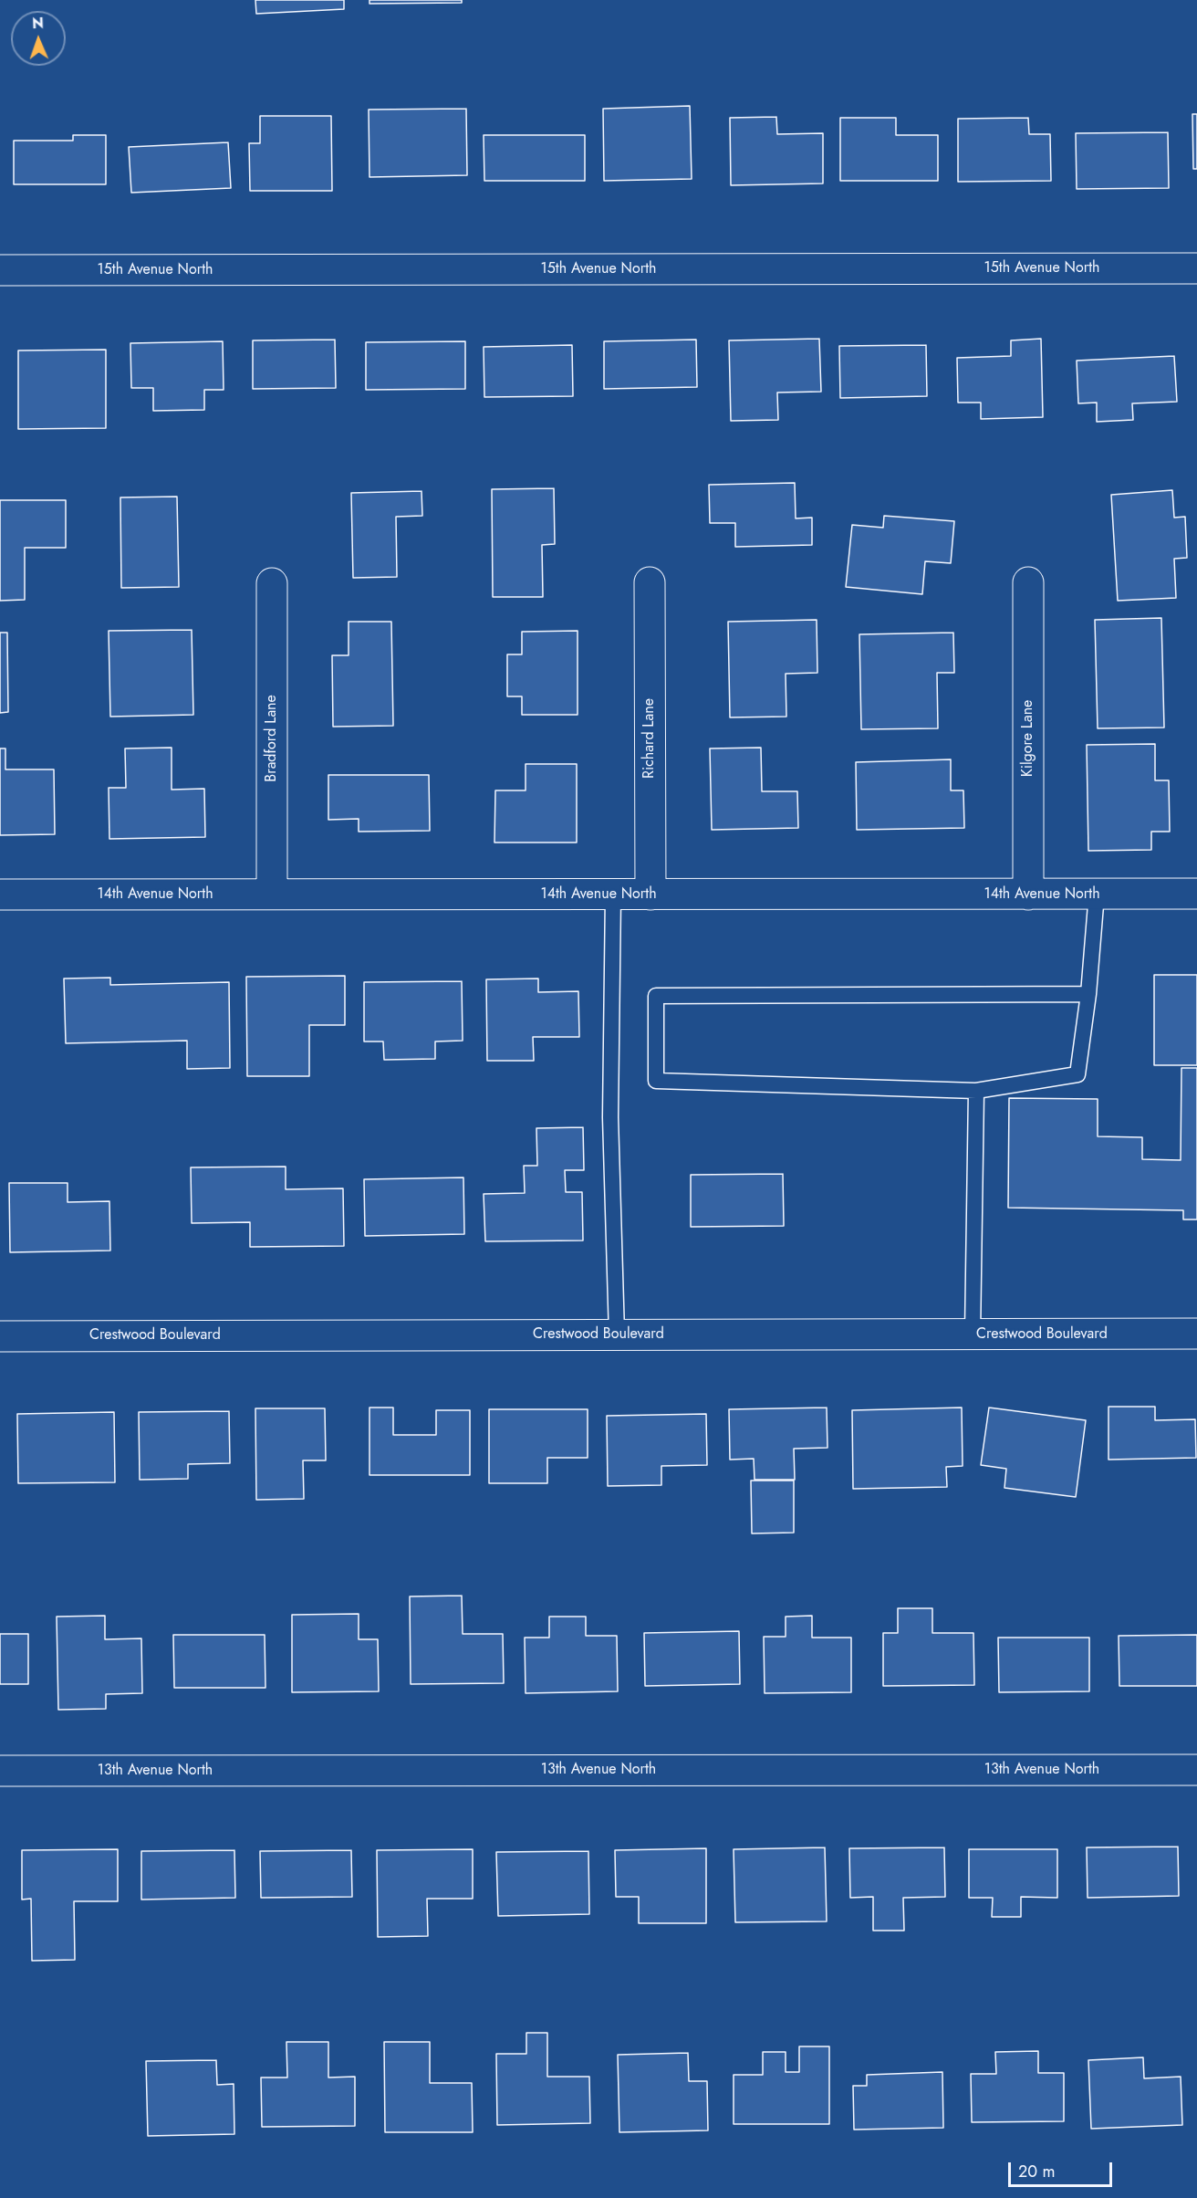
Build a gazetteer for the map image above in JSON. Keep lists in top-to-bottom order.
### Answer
{
  "streets": {
    "street": [
      "15th Avenue North",
      "Bradford Lane",
      "Richard Lane",
      "Kilgore Lane",
      "14th Avenue North",
      "Crestwood Boulevard",
      "13th Avenue North"
    ]
  },
  "crossings": [
    ["Bradford Lane", "14th Avenue North"],
    ["Richard Lane", "14th Avenue North"],
    ["Kilgore Lane", "14th Avenue North"]
  ],
  "scale_bar": "20 m",
  "north": "top"
}
